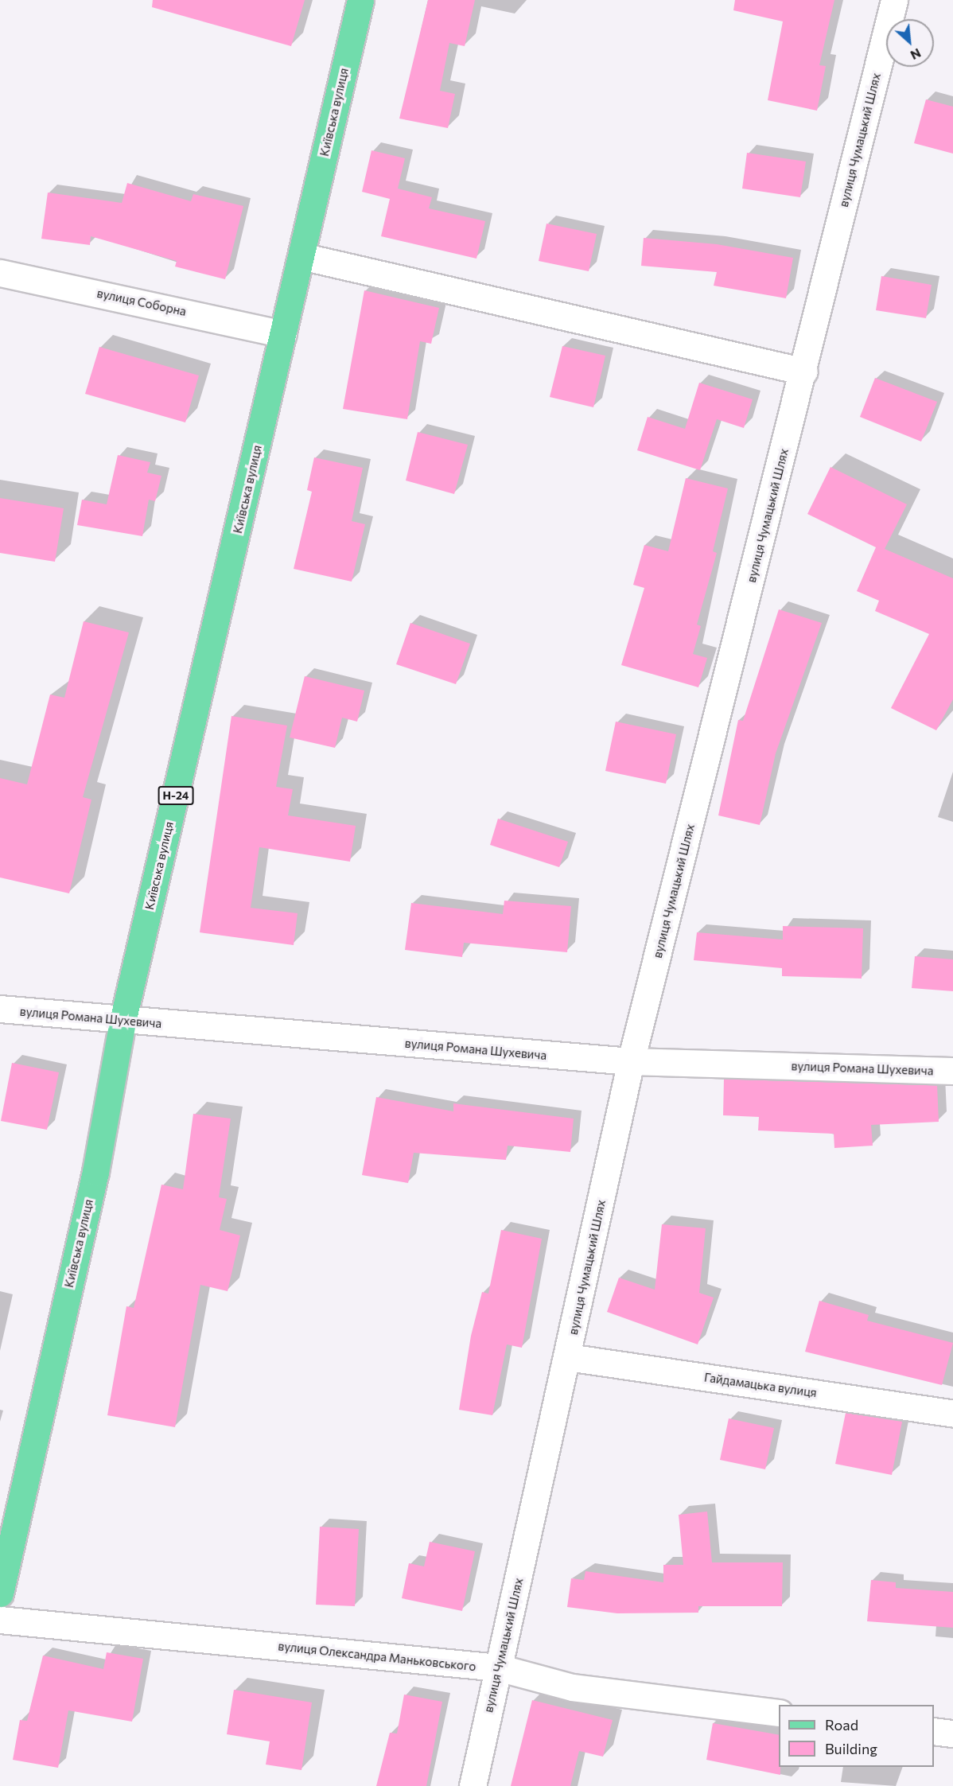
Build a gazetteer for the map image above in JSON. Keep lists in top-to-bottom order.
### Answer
{
  "streets": {
    "main road": ["Київська вулиця", "Н-24"],
    "street": [
      "вулиця Чумацький Шлях",
      "вулиця Соборна",
      "вулиця Романа Шухевича",
      "Гайдамацька вулиця",
      "вулиця Олександра Маньковського"
    ]
  },
  "crossings": [
    ["Київська вулиця", "вулиця Соборна"],
    ["Київська вулиця", "вулиця Романа Шухевича"],
    ["вулиця Чумацький Шлях", "вулиця Романа Шухевича"],
    ["вулиця Чумацький Шлях", "Гайдамацька вулиця"],
    ["вулиця Чумацький Шлях", "вулиця Олександра Маньковського"]
  ],
  "legend": ["Road", "Building"],
  "north": "bottom right"
}
